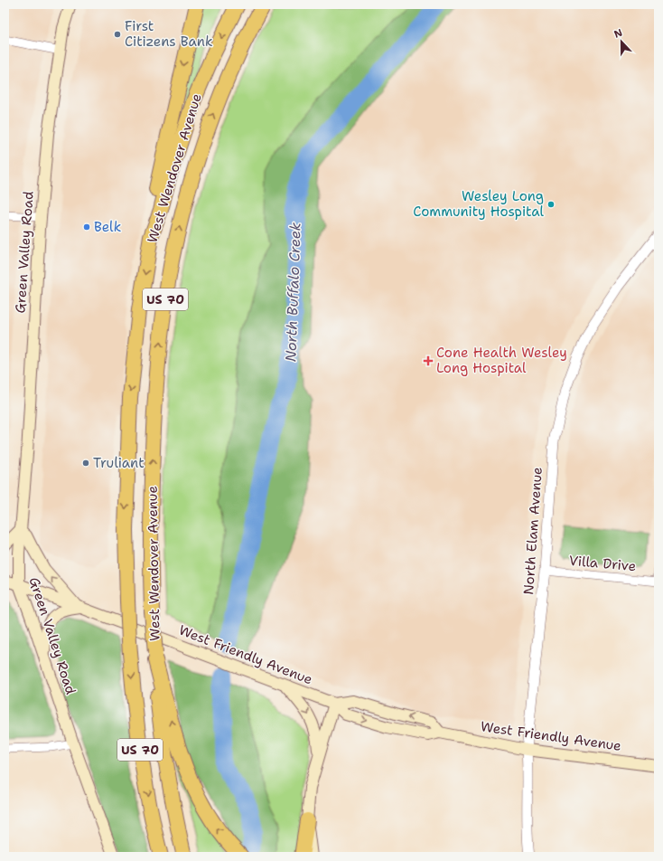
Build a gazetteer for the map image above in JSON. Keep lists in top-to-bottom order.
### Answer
{
  "streets": {
    "highway": ["West Wendover Avenue", "US 70"],
    "main road": ["Green Valley Road", "West Friendly Avenue"],
    "street": ["North Elam Avenue", "Villa Drive"]
  },
  "crossings": [
    ["Green Valley Road", "West Friendly Avenue"],
    ["North Elam Avenue", "Villa Drive"],
    ["North Elam Avenue", "West Friendly Avenue"]
  ],
  "water": ["North Buffalo Creek"],
  "places": {
    "other": [
      "First Citizens Bank",
      "Wesley Long Community Hospital",
      "Belk",
      "Truliant"
    ],
    "health": ["Cone Health Wesley Long Hospital"]
  },
  "north": "top"
}
